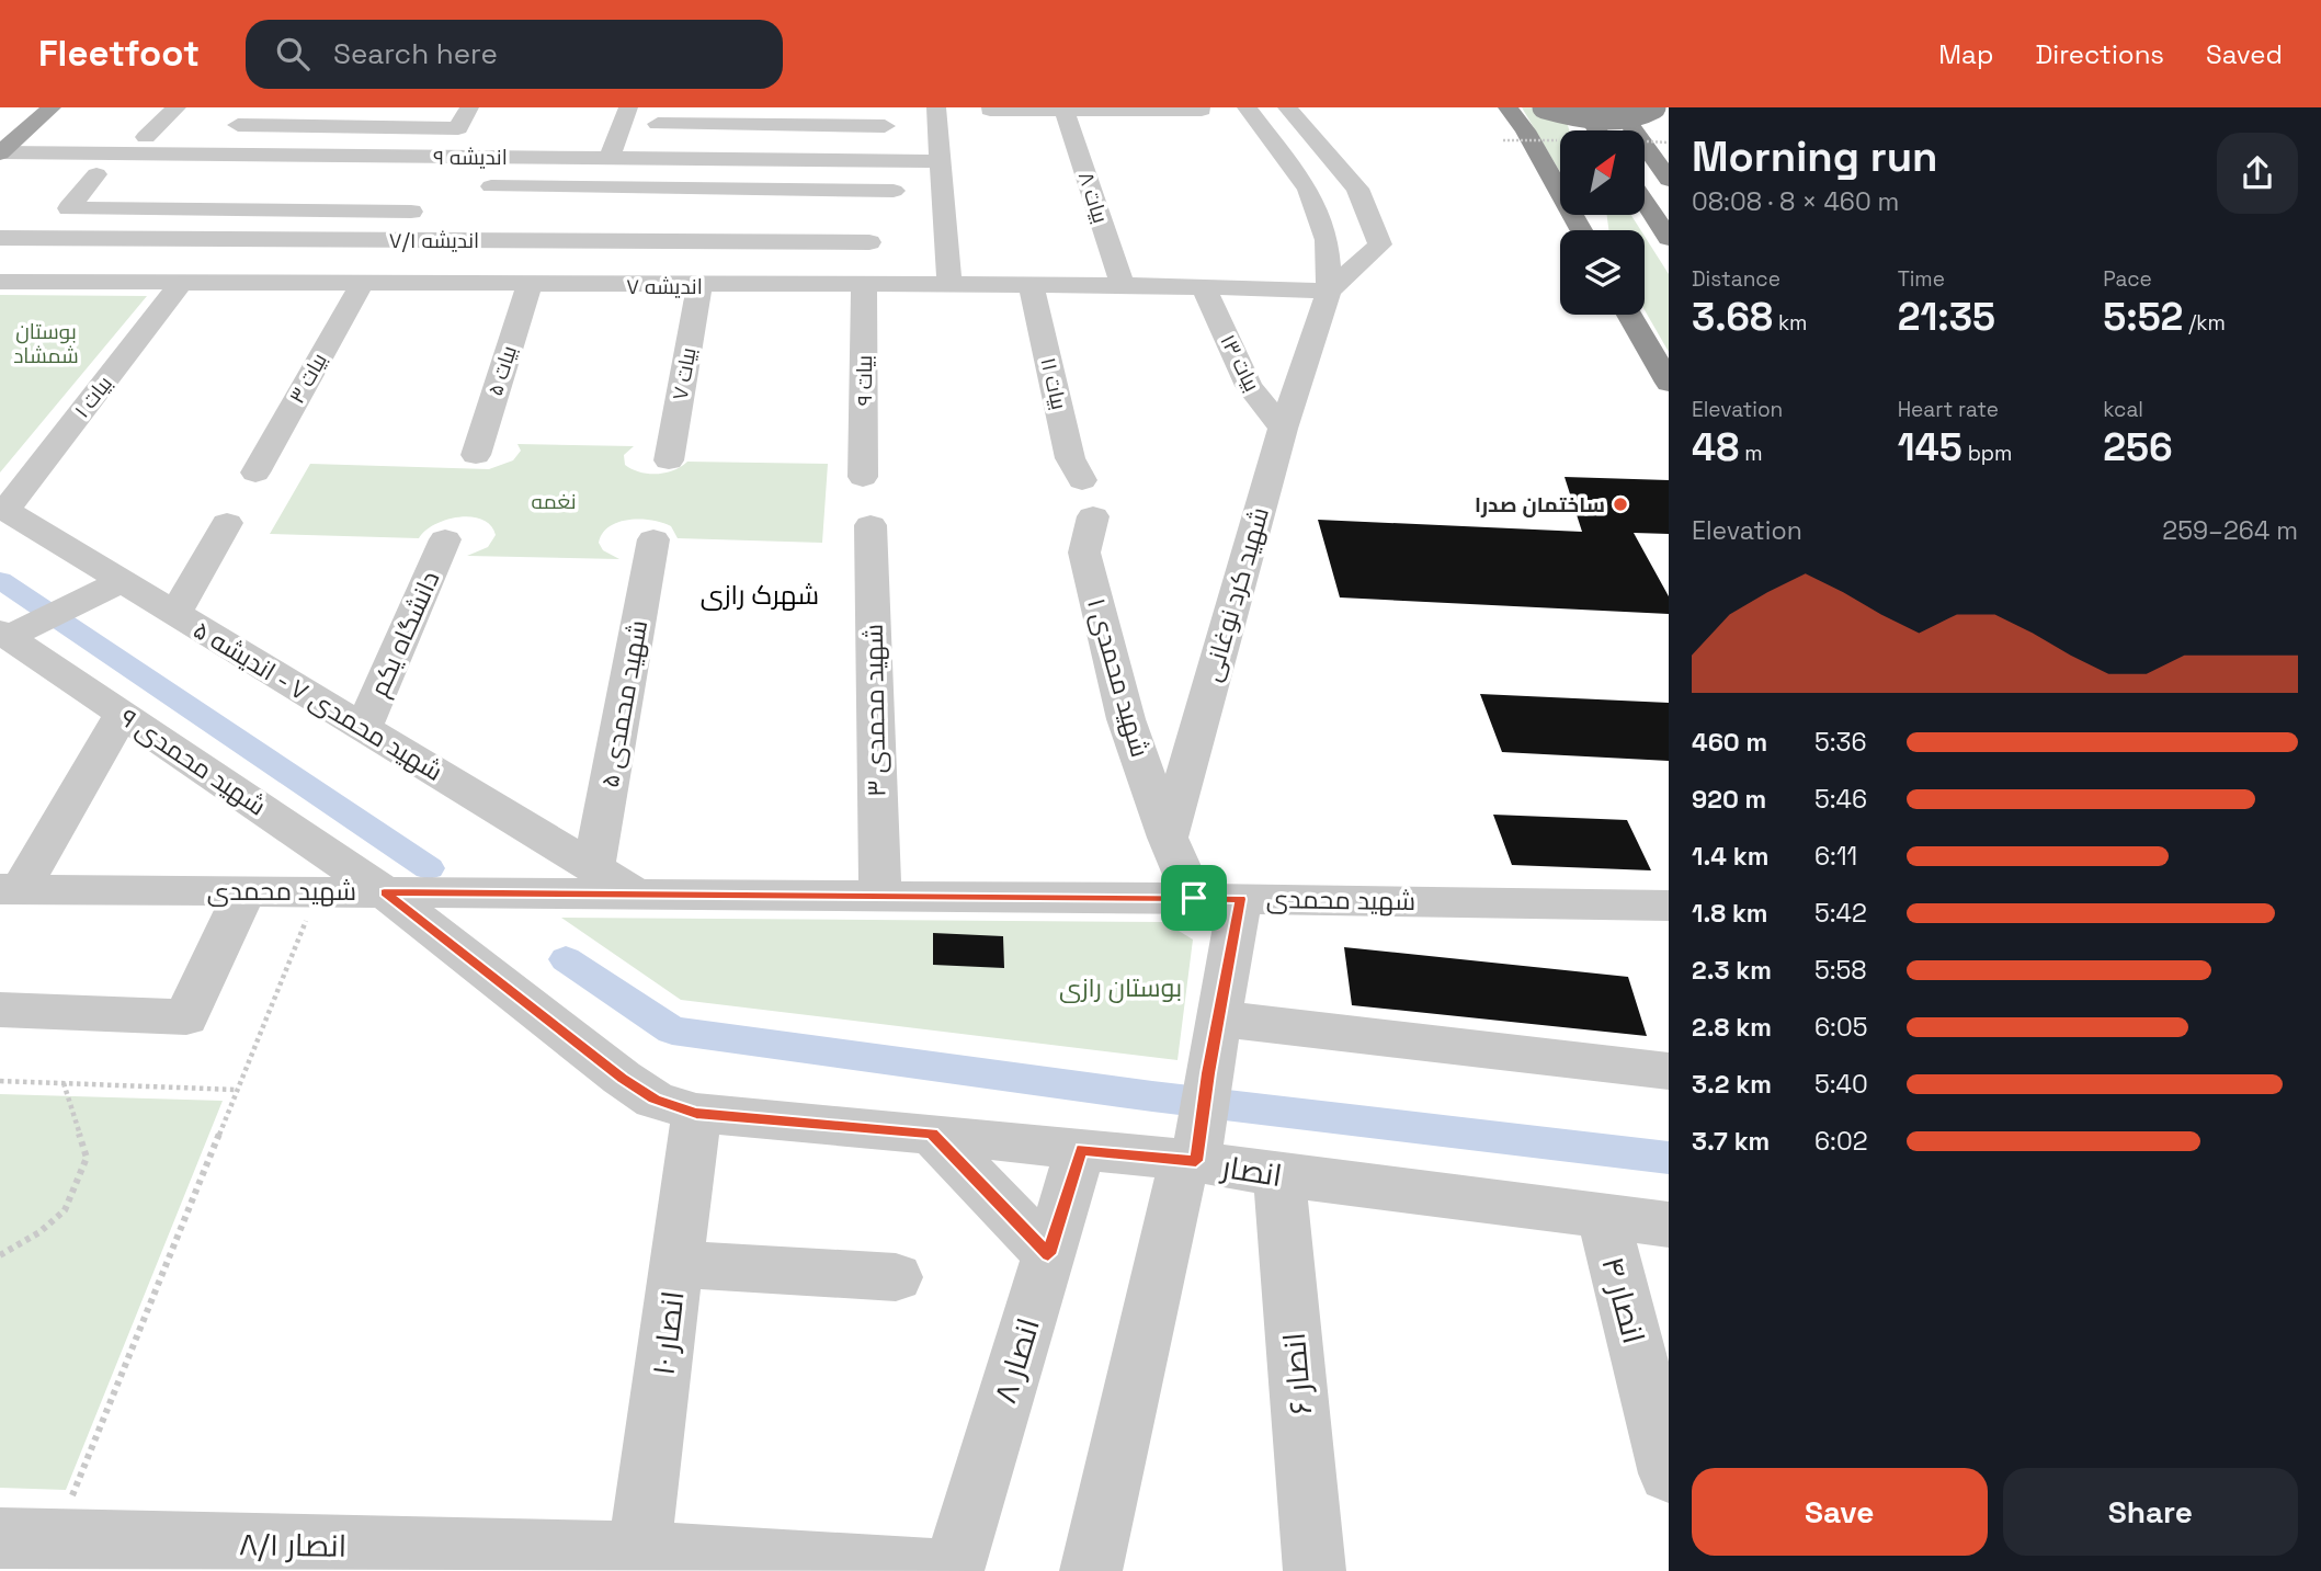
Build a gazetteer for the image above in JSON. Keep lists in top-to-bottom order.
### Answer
{
  "streets": {
    "street": [
      "اندیشه ۹",
      "بیات ۸",
      "اندیشه ۷/۱",
      "اندیشه ۷",
      "بیات ۱۳",
      "بیات ۵",
      "بیات ۷",
      "بیات ۳",
      "بیات ۹",
      "بیات ۱۱",
      "بیات ۱",
      "شهید کرد نوغانی",
      "دانشگاه یکم",
      "شهید محمدی ۱",
      "شهید محمدی ۷ - اندیشه ۵",
      "شهید محمدی ۵",
      "شهید محمدی ۳",
      "شهید محمدی ۹",
      "شهید محمدی",
      "انصار",
      "انصار ۴",
      "انصار ۱۰",
      "انصار ۸",
      "انصار ۶",
      "انصار ۸/۱"
    ]
  },
  "crossings": [
    ["بیات ۸", "اندیشه ۷"],
    ["اندیشه ۷", "بیات ۵"],
    ["اندیشه ۷", "بیات ۷"],
    ["اندیشه ۷", "بیات ۳"],
    ["اندیشه ۷", "بیات ۹"],
    ["اندیشه ۷", "بیات ۱۱"],
    ["اندیشه ۷", "بیات ۱"],
    ["اندیشه ۷", "شهید کرد نوغانی"],
    ["بیات ۱۳", "شهید کرد نوغانی"],
    ["بیات ۱", "شهید محمدی ۷ - اندیشه ۵"],
    ["شهید کرد نوغانی", "شهید محمدی ۱"],
    ["دانشگاه یکم", "شهید محمدی ۷ - اندیشه ۵"],
    ["شهید محمدی ۷ - اندیشه ۵", "شهید محمدی ۵"],
    ["شهید محمدی ۷ - اندیشه ۵", "شهید محمدی"],
    ["شهید محمدی ۳", "شهید محمدی"],
    ["شهید محمدی ۹", "شهید محمدی"],
    ["شهید محمدی ۹", "انصار"],
    ["شهید محمدی ۹", "انصار ۱۰"],
    ["انصار", "انصار ۴"],
    ["انصار", "انصار ۱۰"],
    ["انصار", "انصار ۸"],
    ["انصار", "انصار ۶"],
    ["انصار ۱۰", "انصار ۸/۱"],
    ["انصار ۸", "انصار ۸/۱"]
  ],
  "districts": ["شهرک رازی"],
  "parks": ["بوستان شمشاد", "نغمه", "بوستان رازی"],
  "places": ["ساختمان صدرا"],
  "north": "top right",
  "page": {
    "header": "Fleetfoot",
    "search": "Search here",
    "nav": ["Map", "Directions", "Saved"],
    "heading": ["Morning run", "08:08 · 8 × 460 m"],
    "stats": [
      ["Distance", "3.68 km"],
      ["Time", "21:35"],
      ["Pace", "5:52 /km"],
      ["Elevation", "48 m"],
      ["Heart rate", "145 bpm"],
      ["kcal", "256"]
    ],
    "chart": ["Elevation", "259–264 m"],
    "list": [
      {
        "name": "460 m",
        "note": "5:36"
      },
      {
        "name": "920 m",
        "note": "5:46"
      },
      {
        "name": "1.4 km",
        "note": "6:11"
      },
      {
        "name": "1.8 km",
        "note": "5:42"
      },
      {
        "name": "2.3 km",
        "note": "5:58"
      },
      {
        "name": "2.8 km",
        "note": "6:05"
      },
      {
        "name": "3.2 km",
        "note": "5:40"
      },
      {
        "name": "3.7 km",
        "note": "6:02"
      }
    ],
    "buttons": ["Save", "Share"]
  }
}
